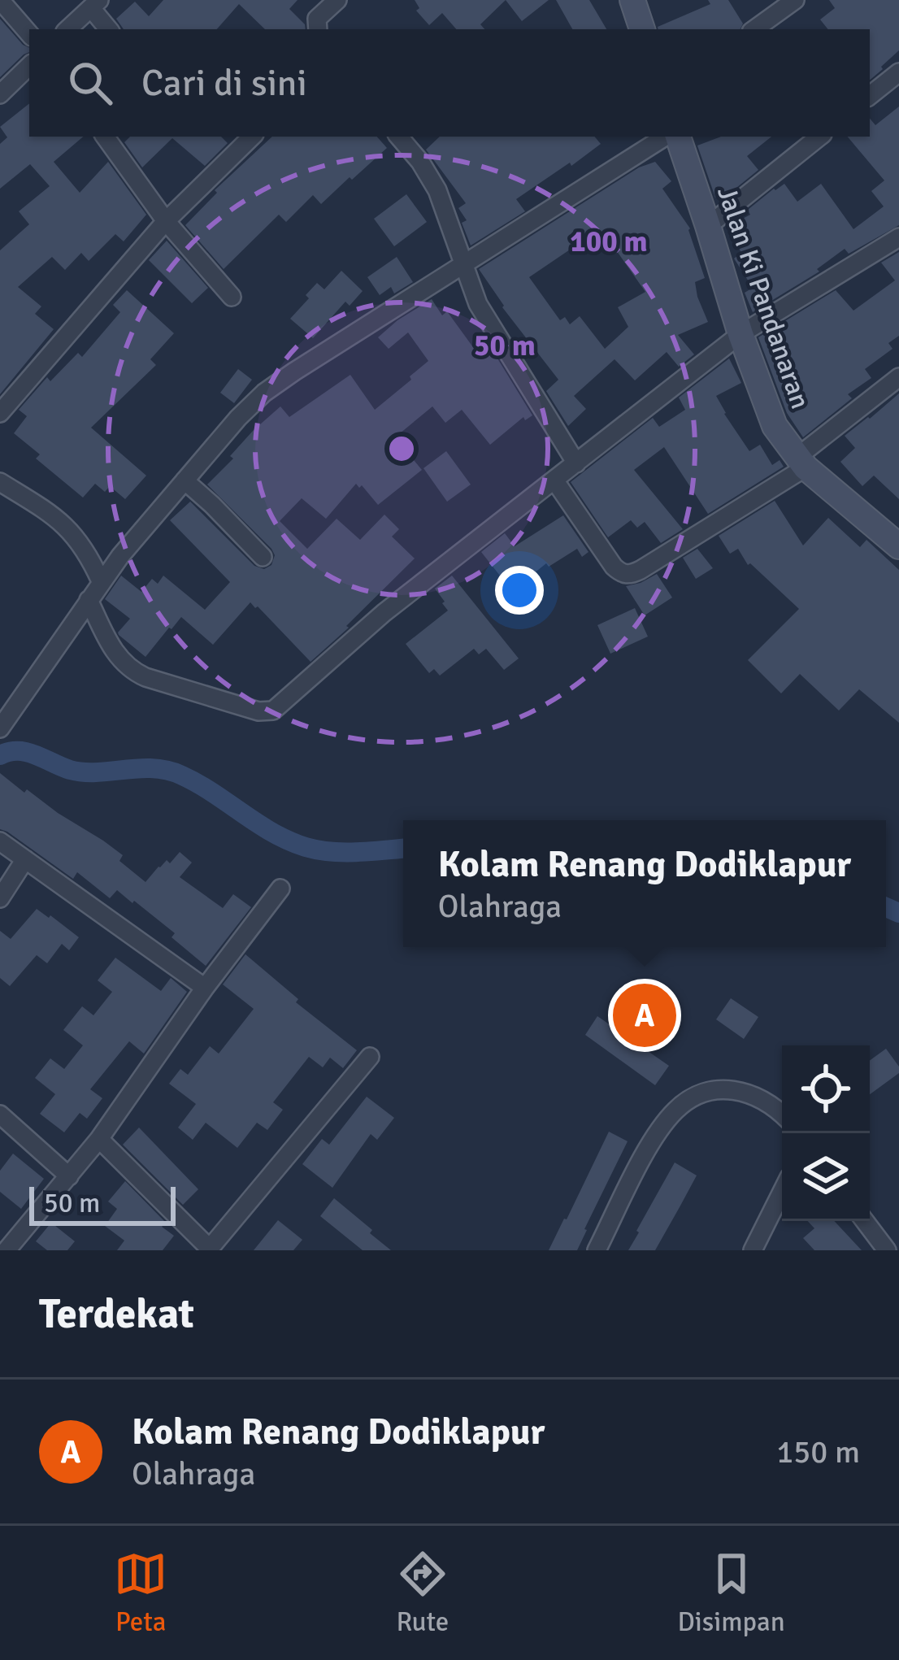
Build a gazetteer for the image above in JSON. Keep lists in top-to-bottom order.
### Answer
{
  "streets": {
    "main road": ["Jalan Ki Pandanaran"]
  },
  "scale_bar": "50 m",
  "page": {
    "search": "Cari di sini",
    "popup": ["Kolam Renang Dodiklapur", "Olahraga"],
    "pins": "A",
    "scale": "50 m",
    "heading": "Terdekat",
    "list": [
      {
        "mark": "A",
        "name": "Kolam Renang Dodiklapur",
        "note": "Olahraga",
        "value": "150 m"
      }
    ],
    "nav": ["Peta", "Rute", "Disimpan"]
  },
  "rings": ["100 m", "50 m"]
}
